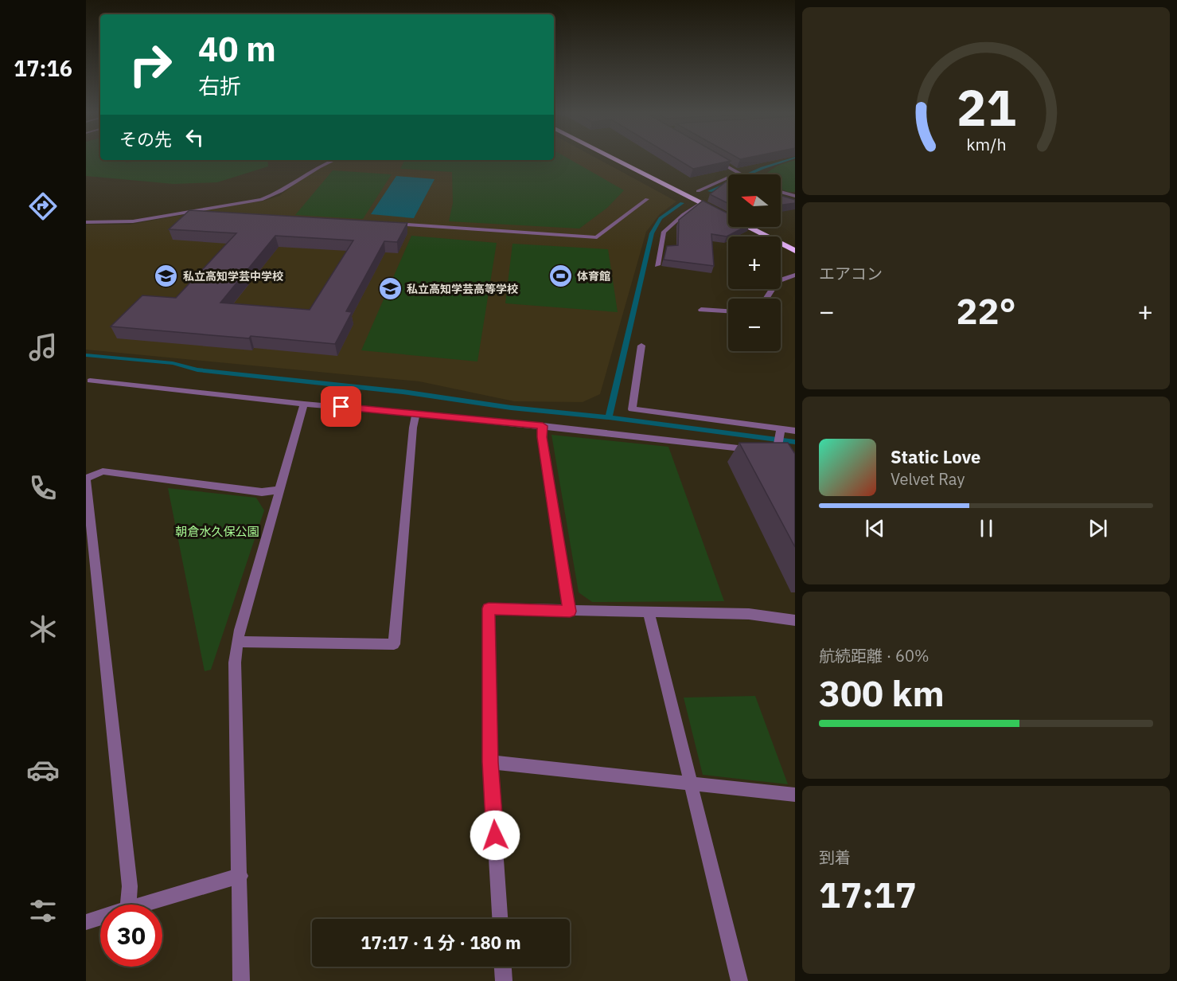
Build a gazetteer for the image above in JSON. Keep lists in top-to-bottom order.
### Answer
{
  "parks": ["朝倉水久保公園"],
  "places": {
    "school or university": ["私立高知学芸中学校", "私立高知学芸高等学校"],
    "sports": ["体育館"]
  },
  "north": "left",
  "page": {
    "tabs": "17:16",
    "turn": ["40 m", "右折"],
    "then": "その先",
    "map_buttons": ["+", "−"],
    "tile": [
      "エアコン",
      ["航続距離 · 60%", "300 km"],
      ["到着", "17:17"]
    ],
    "heat": ["−", "22°", "+"],
    "song": ["Static Love", "Velvet Ray"],
    "limit": "30",
    "trip": "17:17 · 1 分 · 180 m",
    "gauge": ["21", "km/h"]
  }
}
